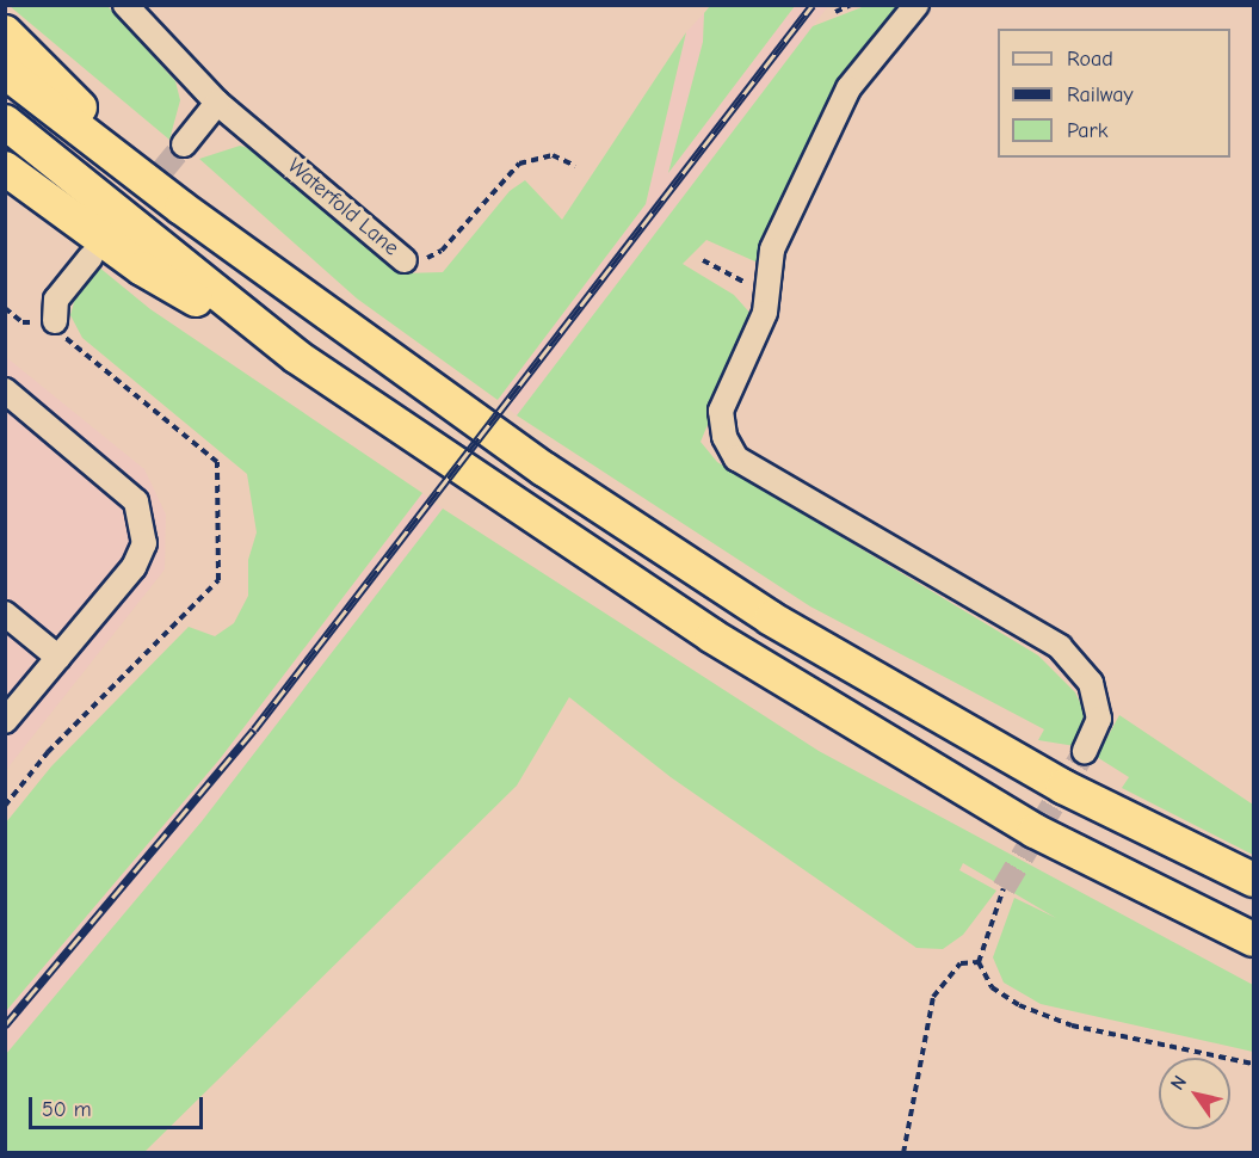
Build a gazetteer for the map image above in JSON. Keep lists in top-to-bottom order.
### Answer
{
  "streets": {
    "street": ["Waterfold Lane"]
  },
  "legend": ["Road", "Railway", "Park"],
  "scale_bar": "50 m",
  "north": "top left"
}
